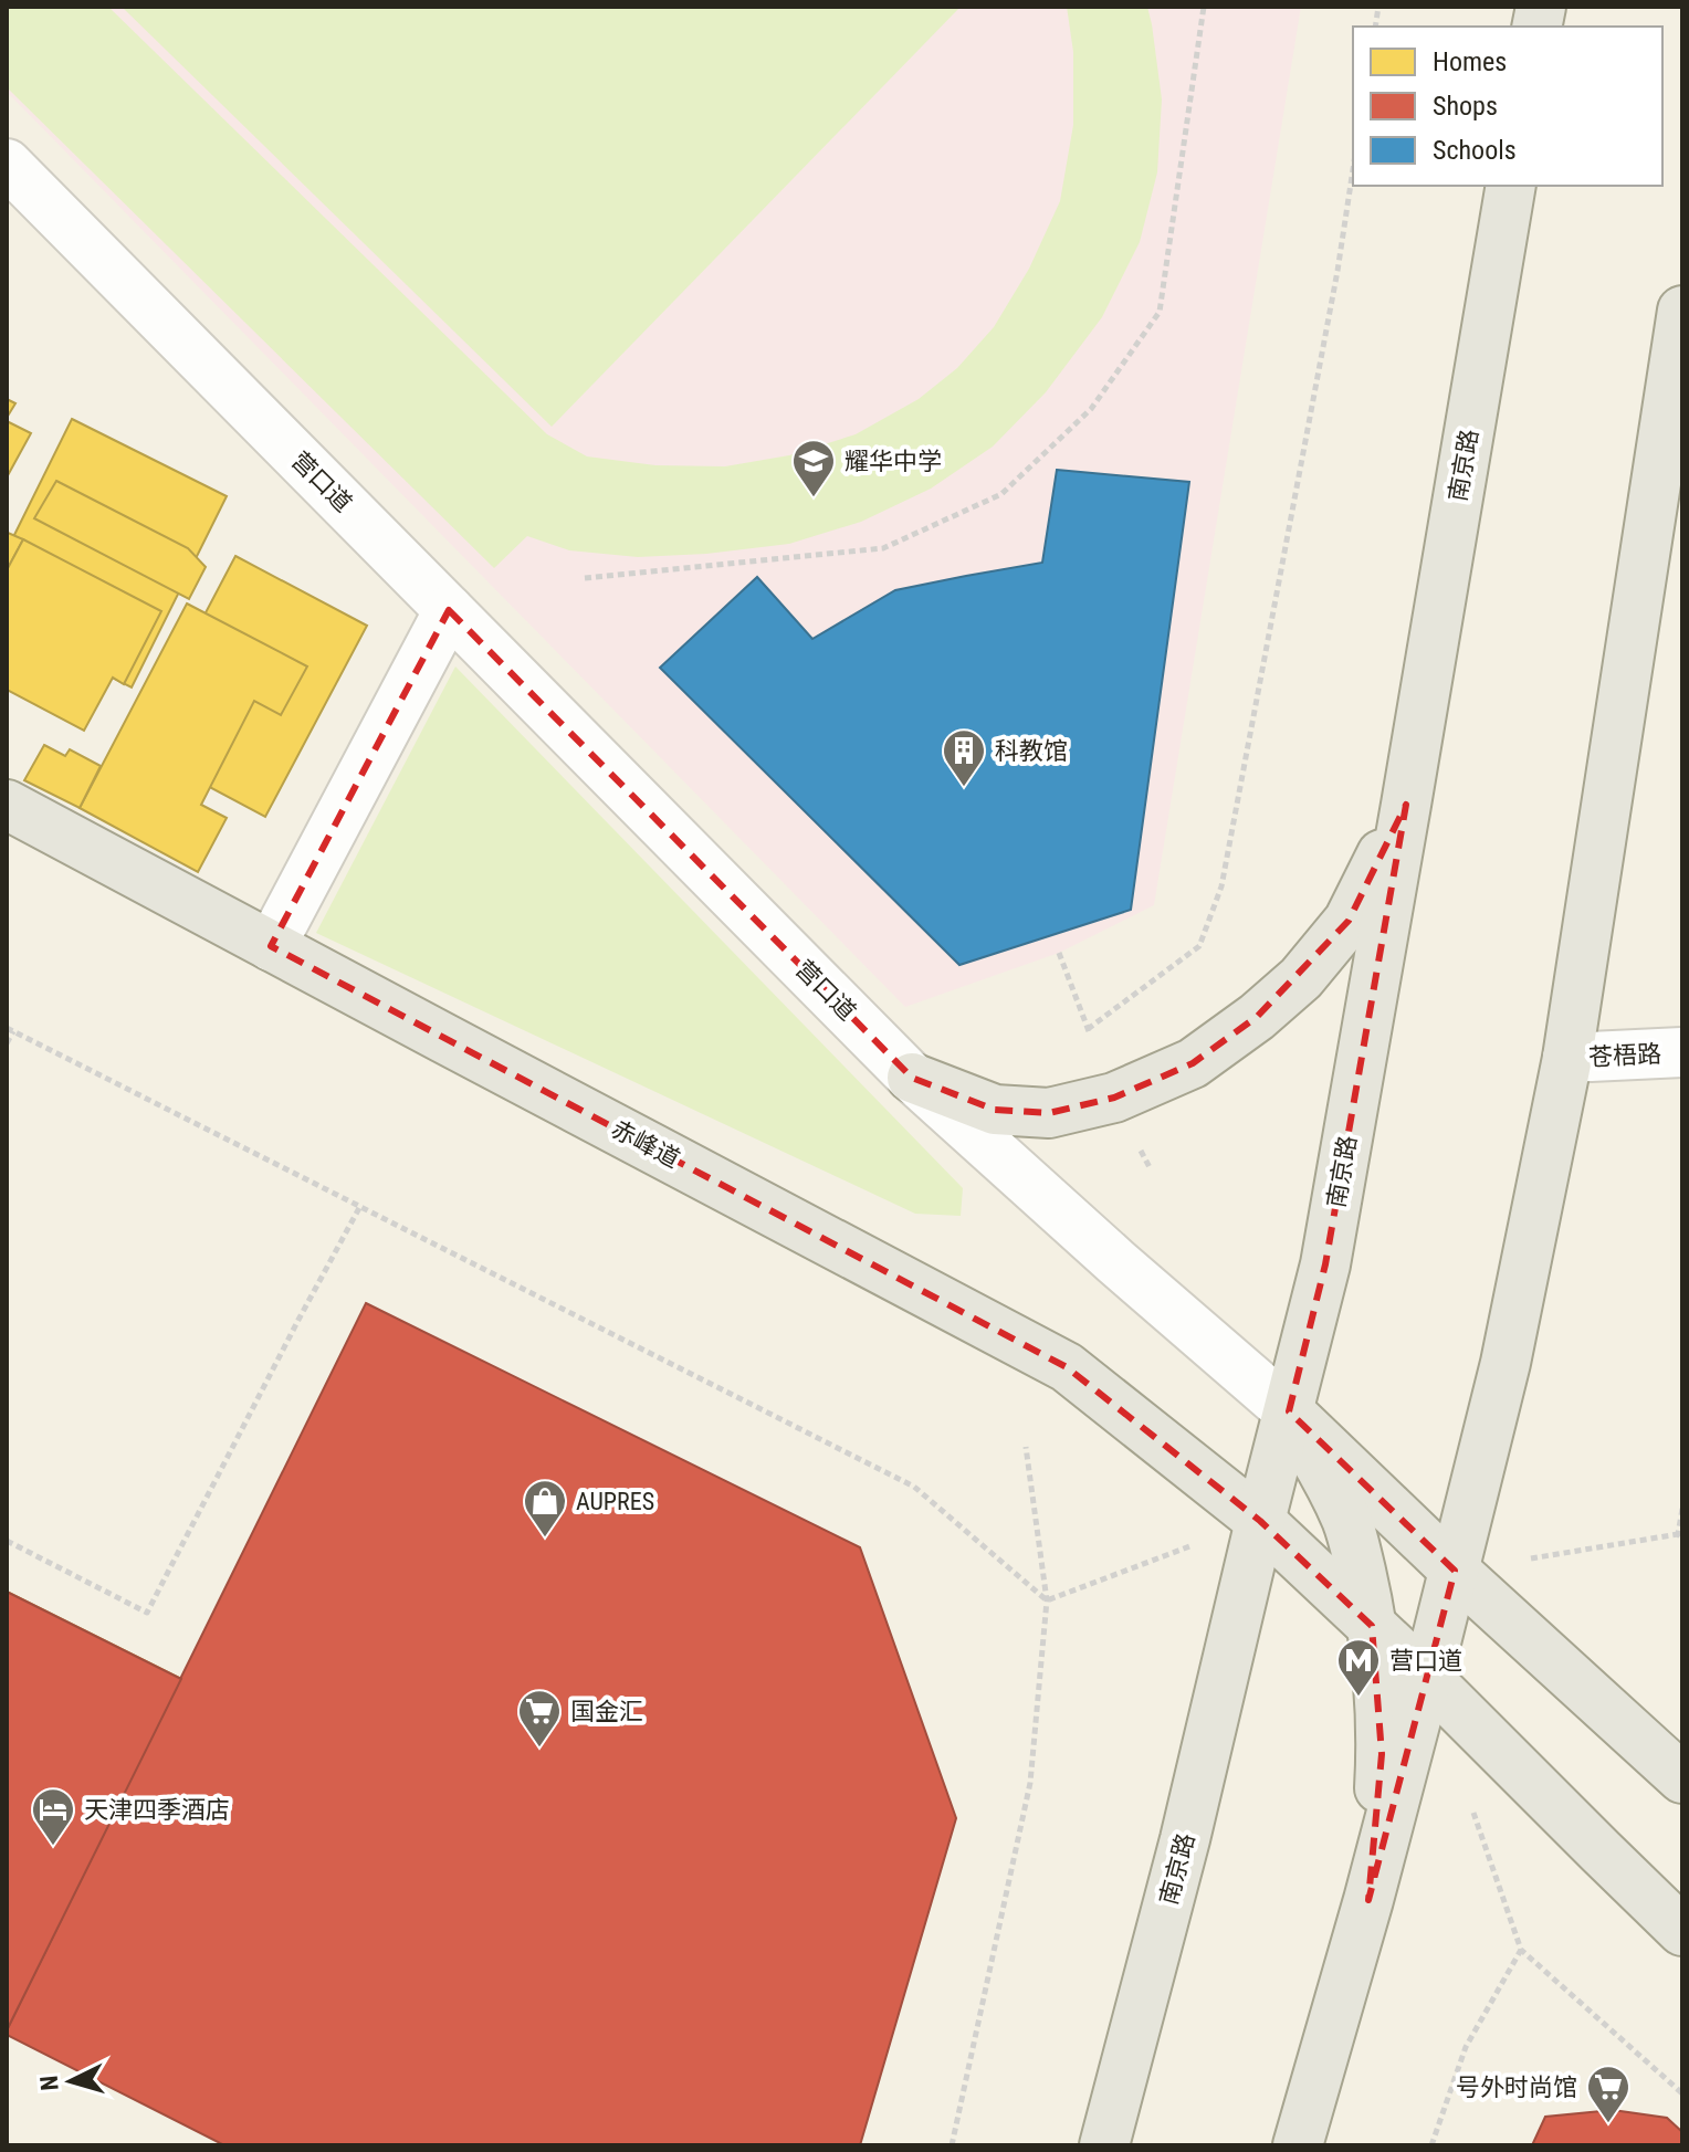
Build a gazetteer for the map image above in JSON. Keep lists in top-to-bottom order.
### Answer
{
  "streets": {
    "main road": ["南京路", "营口道", "赤峰道"],
    "street": ["苍梧路"]
  },
  "crossings": [
    ["南京路", "营口道"],
    ["南京路", "赤峰道"]
  ],
  "places": {
    "school or university": ["耀华中学"],
    "building": ["科教馆"],
    "shop": ["AUPRES"],
    "metro station": ["营口道"],
    "supermarket": ["国金汇", "号外时尚馆"],
    "hotel": ["天津四季酒店"]
  },
  "legend": ["Homes", "Shops", "Schools"],
  "north": "left"
}
